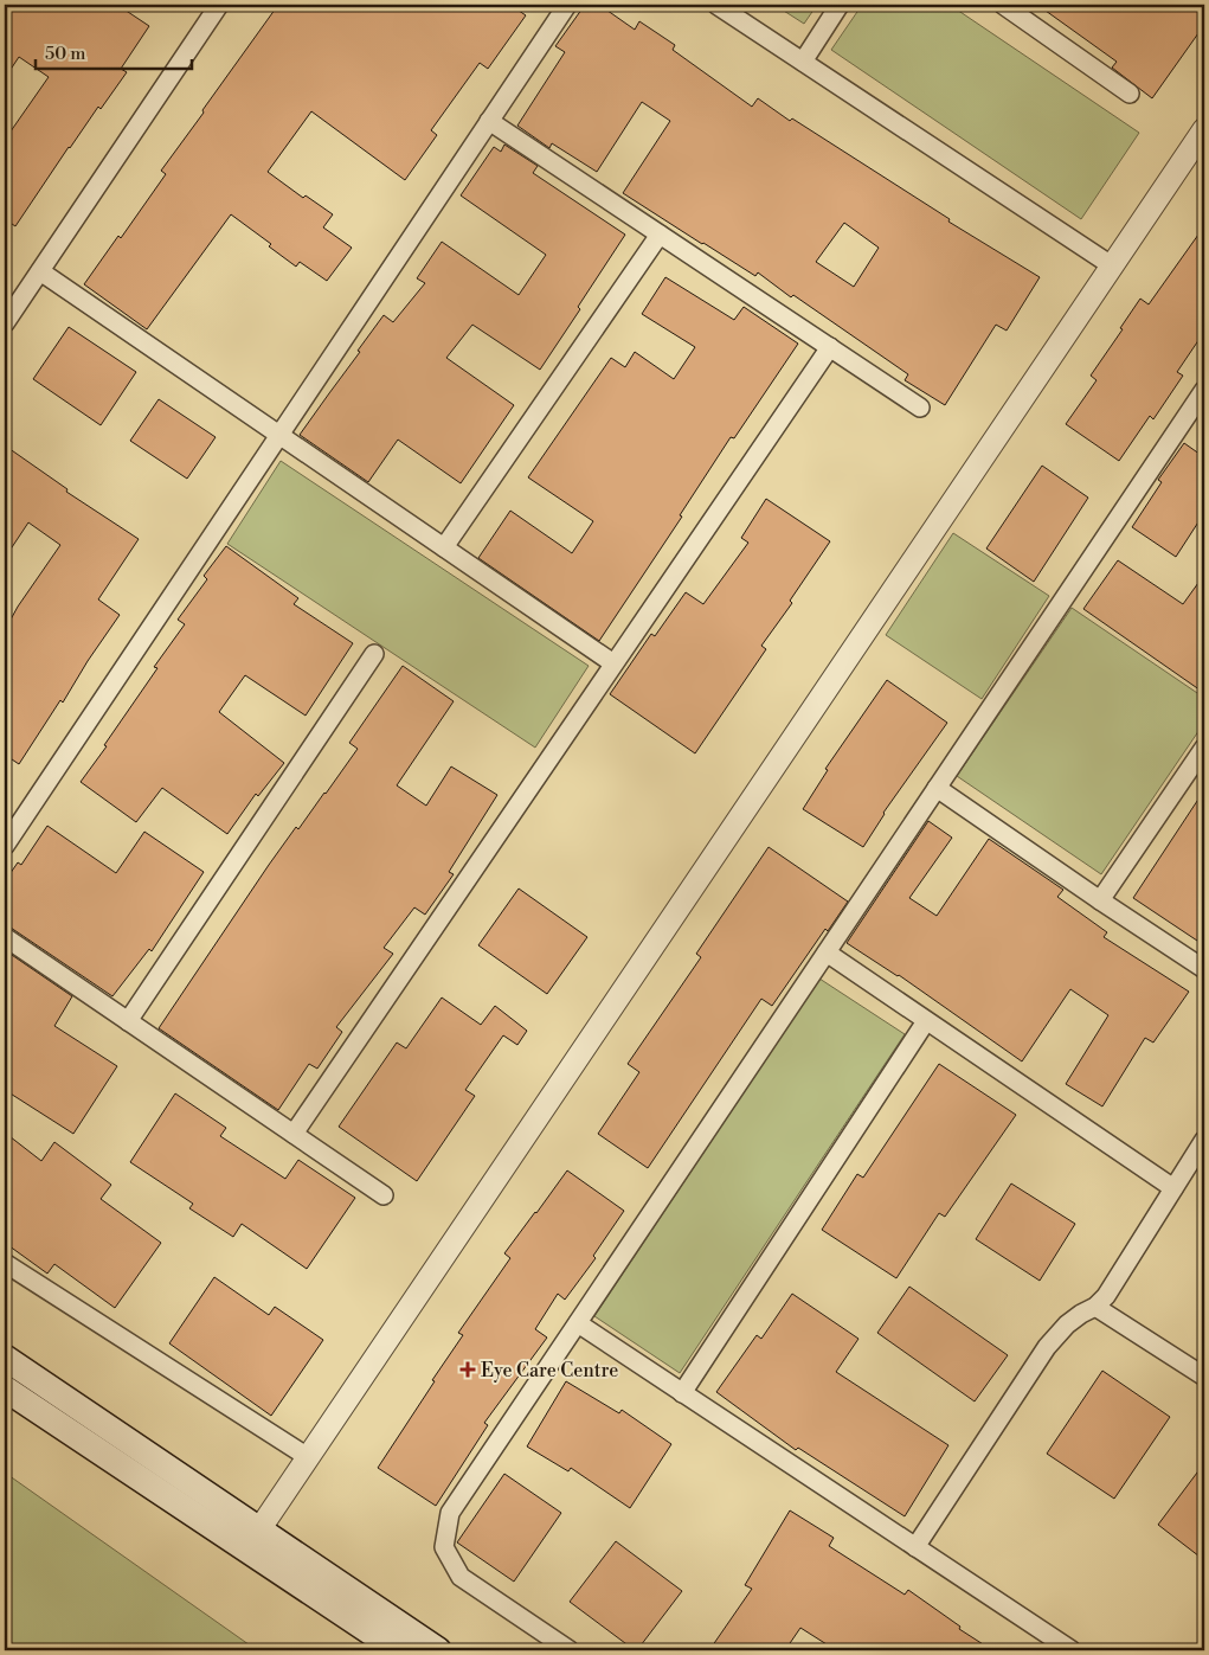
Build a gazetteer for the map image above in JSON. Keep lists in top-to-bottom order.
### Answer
{
  "places": {
    "health": ["Eye Care Centre"]
  },
  "scale_bar": "50 m"
}
